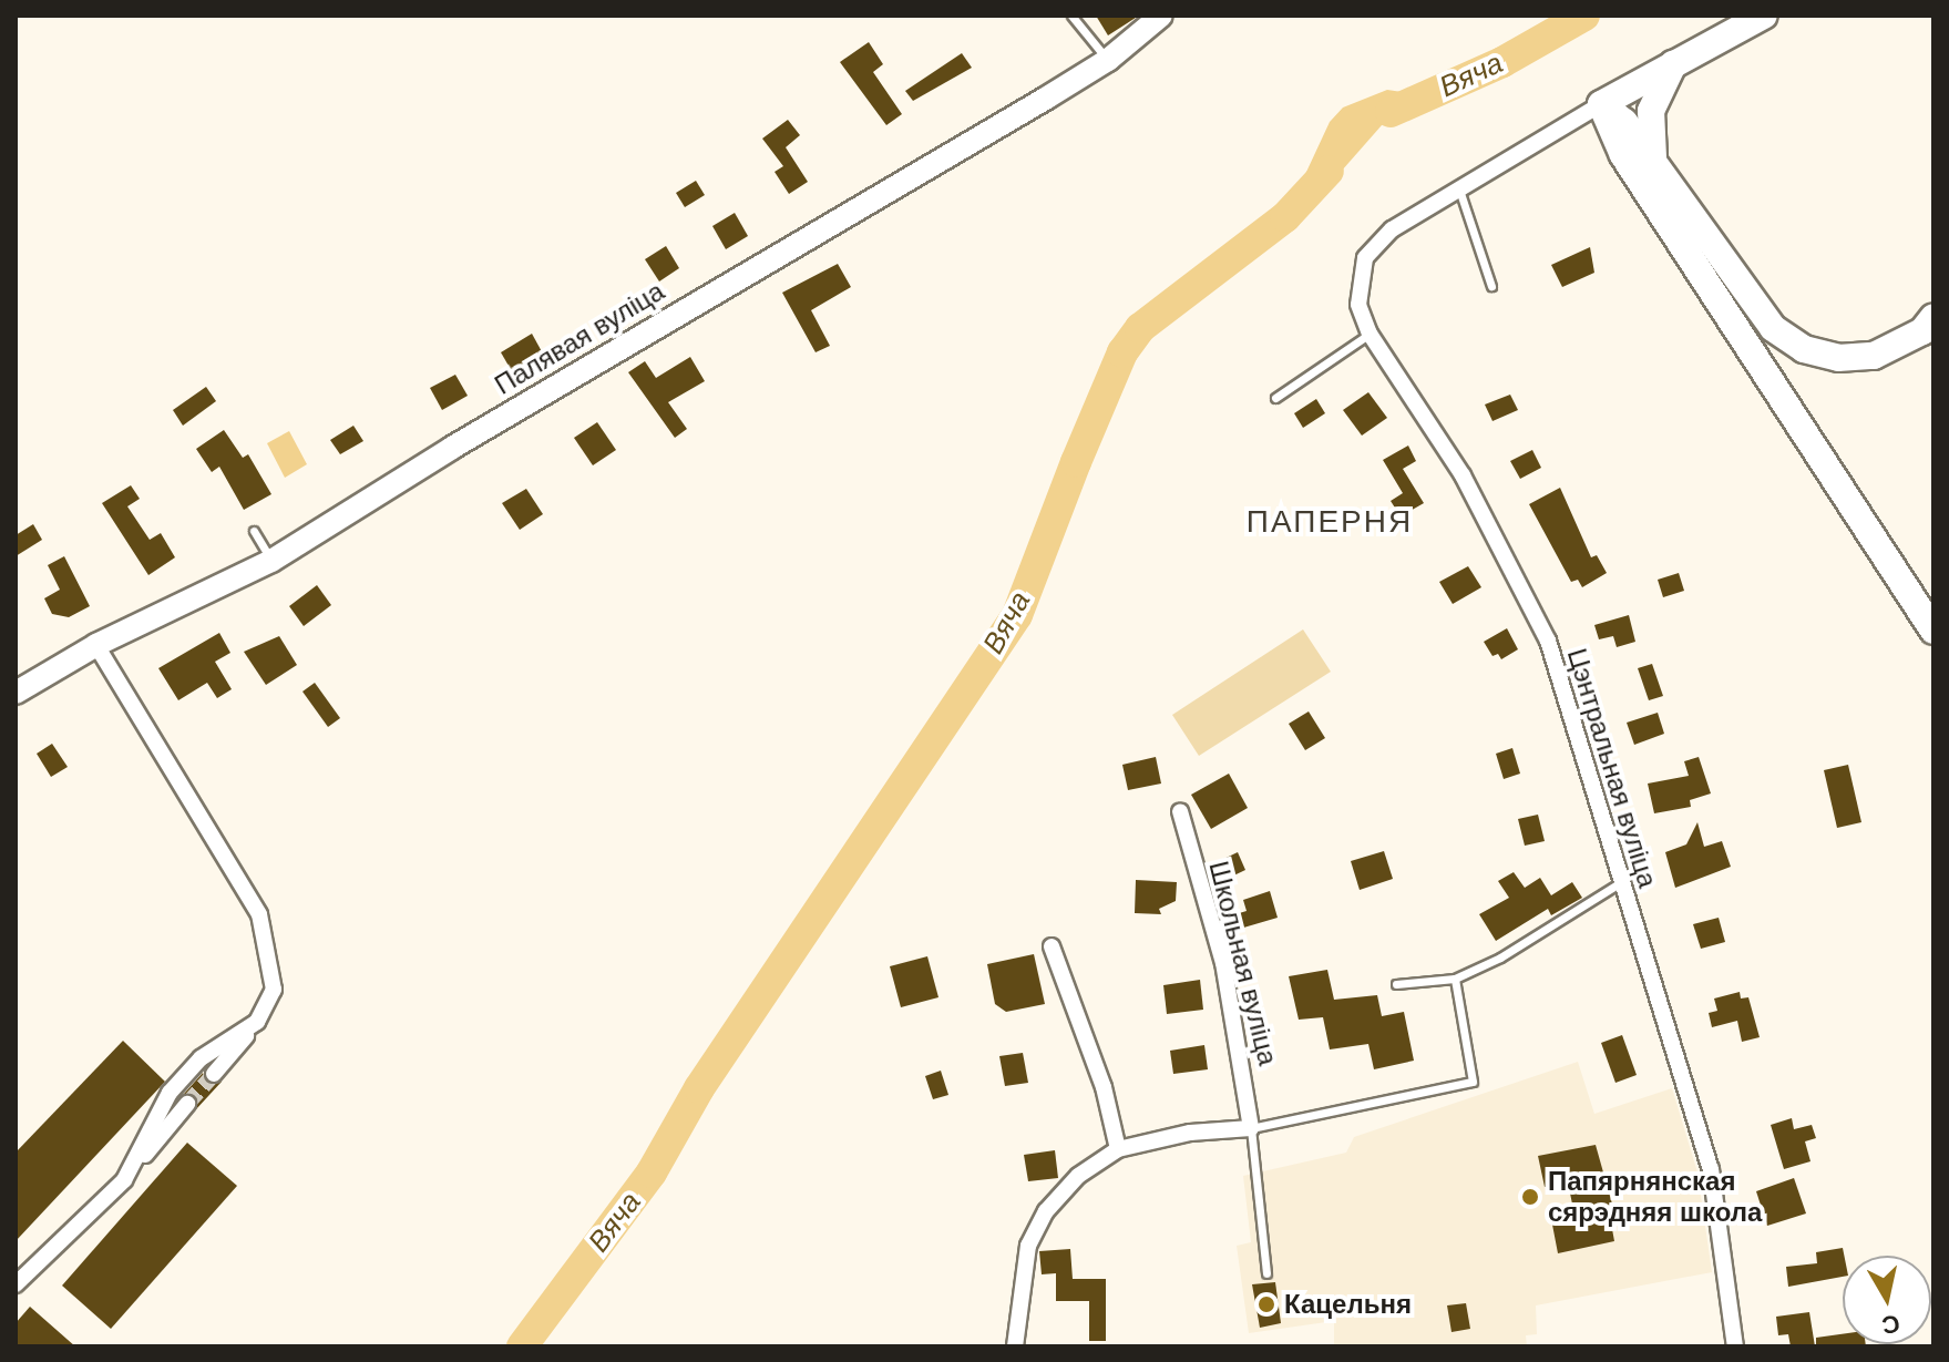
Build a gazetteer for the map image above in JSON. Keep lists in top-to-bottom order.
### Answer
{
  "streets": {
    "main road": ["Палявая вуліца"],
    "street": ["Цэнтральная вуліца", "Школьная вуліца"]
  },
  "districts": ["ПАПЕРНЯ"],
  "water": ["Вяча"],
  "places": ["Папярнянская сярэдняя школа", "Кацельня"],
  "north": "bottom"
}
